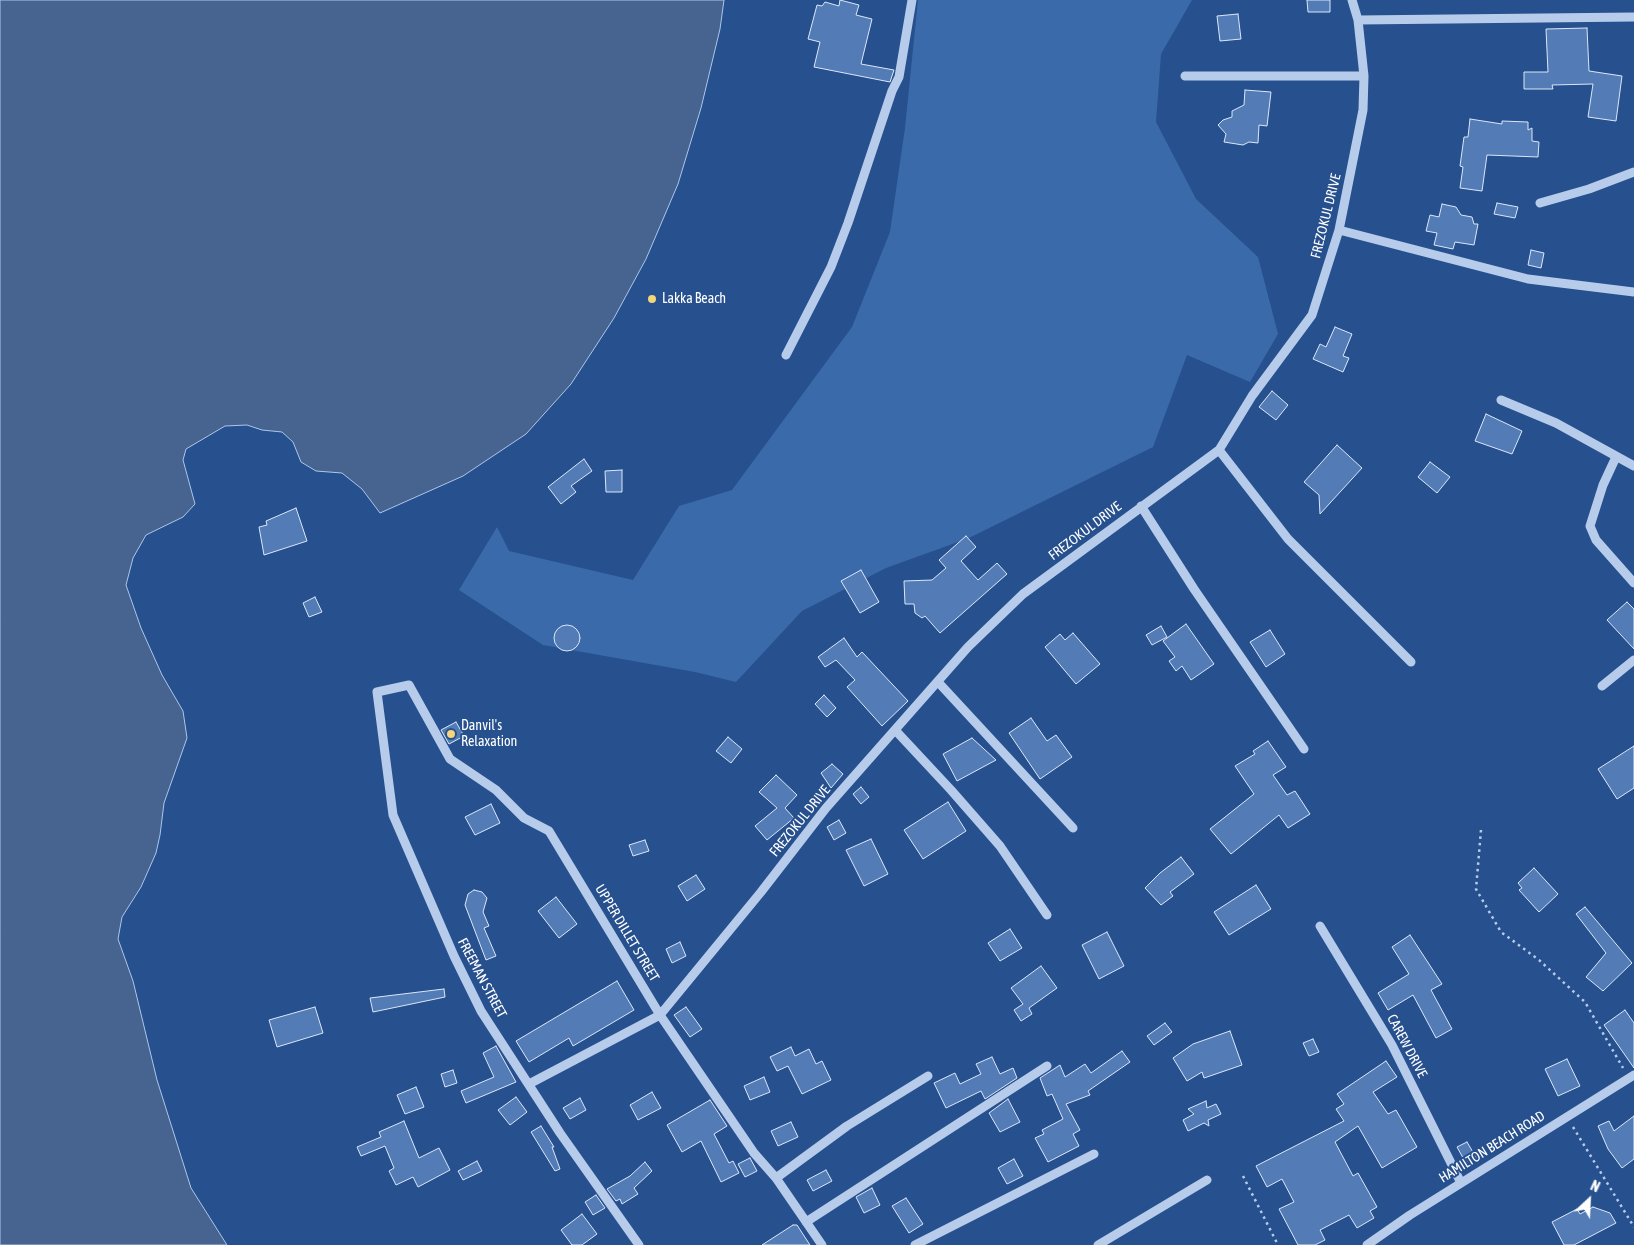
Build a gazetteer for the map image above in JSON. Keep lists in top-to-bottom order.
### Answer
{
  "streets": {
    "street": [
      "FREZOKUL DRIVE",
      "UPPER DILLET STREET",
      "FREEMAN STREET",
      "CAREW DRIVE",
      "HAMILTON BEACH ROAD"
    ]
  },
  "crossings": [
    ["FREZOKUL DRIVE", "UPPER DILLET STREET"],
    ["UPPER DILLET STREET", "FREEMAN STREET"],
    ["CAREW DRIVE", "HAMILTON BEACH ROAD"]
  ],
  "places": ["Lakka Beach", "Danvil's Relaxation"],
  "north": "top right"
}
